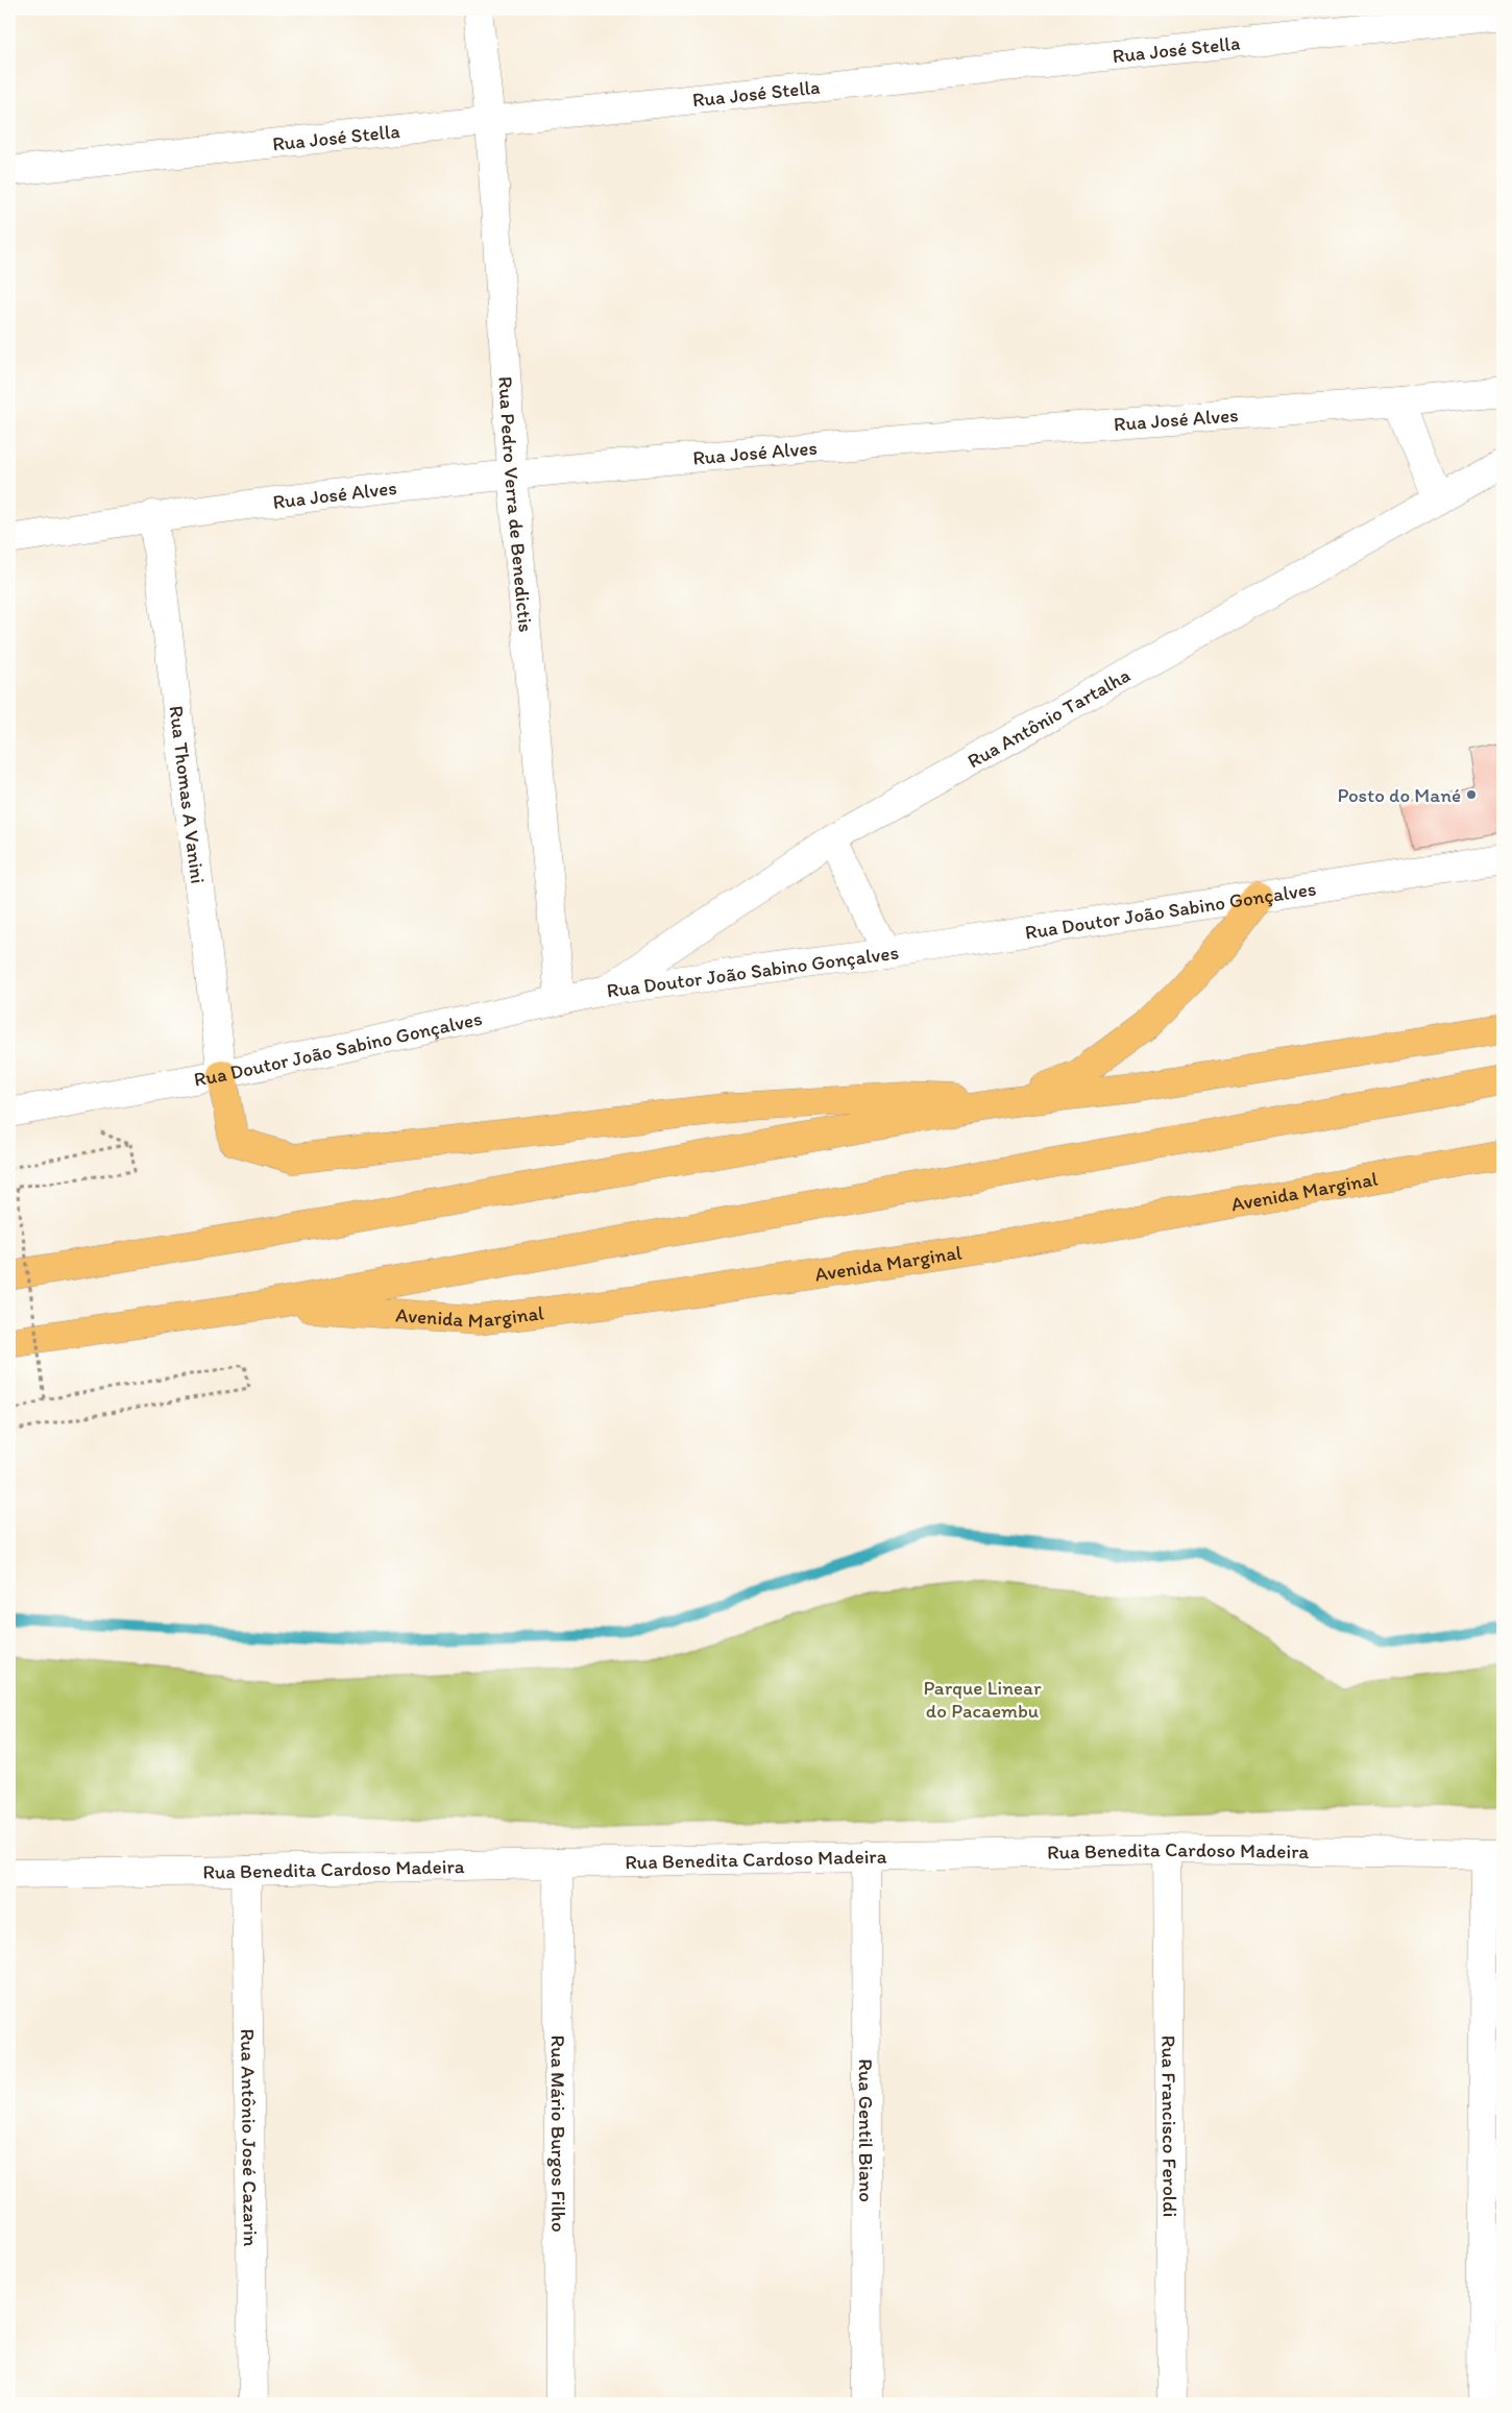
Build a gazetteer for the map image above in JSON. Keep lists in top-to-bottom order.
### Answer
{
  "streets": {
    "main road": ["Avenida Marginal"],
    "street": [
      "Rua José Stella",
      "Rua José Alves",
      "Rua Pedro Verra de Benedictis",
      "Rua Antônio Tartalha",
      "Rua Thomas A Vanini",
      "Rua Doutor João Sabino Gonçalves",
      "Rua Benedita Cardoso Madeira",
      "Rua Francisco Feroldi",
      "Rua Gentil Biano",
      "Rua Mário Burgos Filho",
      "Rua Antônio José Cazarin"
    ]
  },
  "crossings": [
    ["Rua José Stella", "Rua Pedro Verra de Benedictis"],
    ["Rua José Alves", "Rua Pedro Verra de Benedictis"],
    ["Rua José Alves", "Rua Thomas A Vanini"],
    ["Rua Pedro Verra de Benedictis", "Rua Doutor João Sabino Gonçalves"],
    ["Rua Antônio Tartalha", "Rua Doutor João Sabino Gonçalves"],
    ["Rua Thomas A Vanini", "Rua Doutor João Sabino Gonçalves"],
    ["Rua Benedita Cardoso Madeira", "Rua Francisco Feroldi"],
    ["Rua Benedita Cardoso Madeira", "Rua Gentil Biano"],
    ["Rua Benedita Cardoso Madeira", "Rua Mário Burgos Filho"],
    ["Rua Benedita Cardoso Madeira", "Rua Antônio José Cazarin"]
  ],
  "parks": ["Parque Linear do Pacaembu"],
  "places": ["Posto do Mané"]
}
